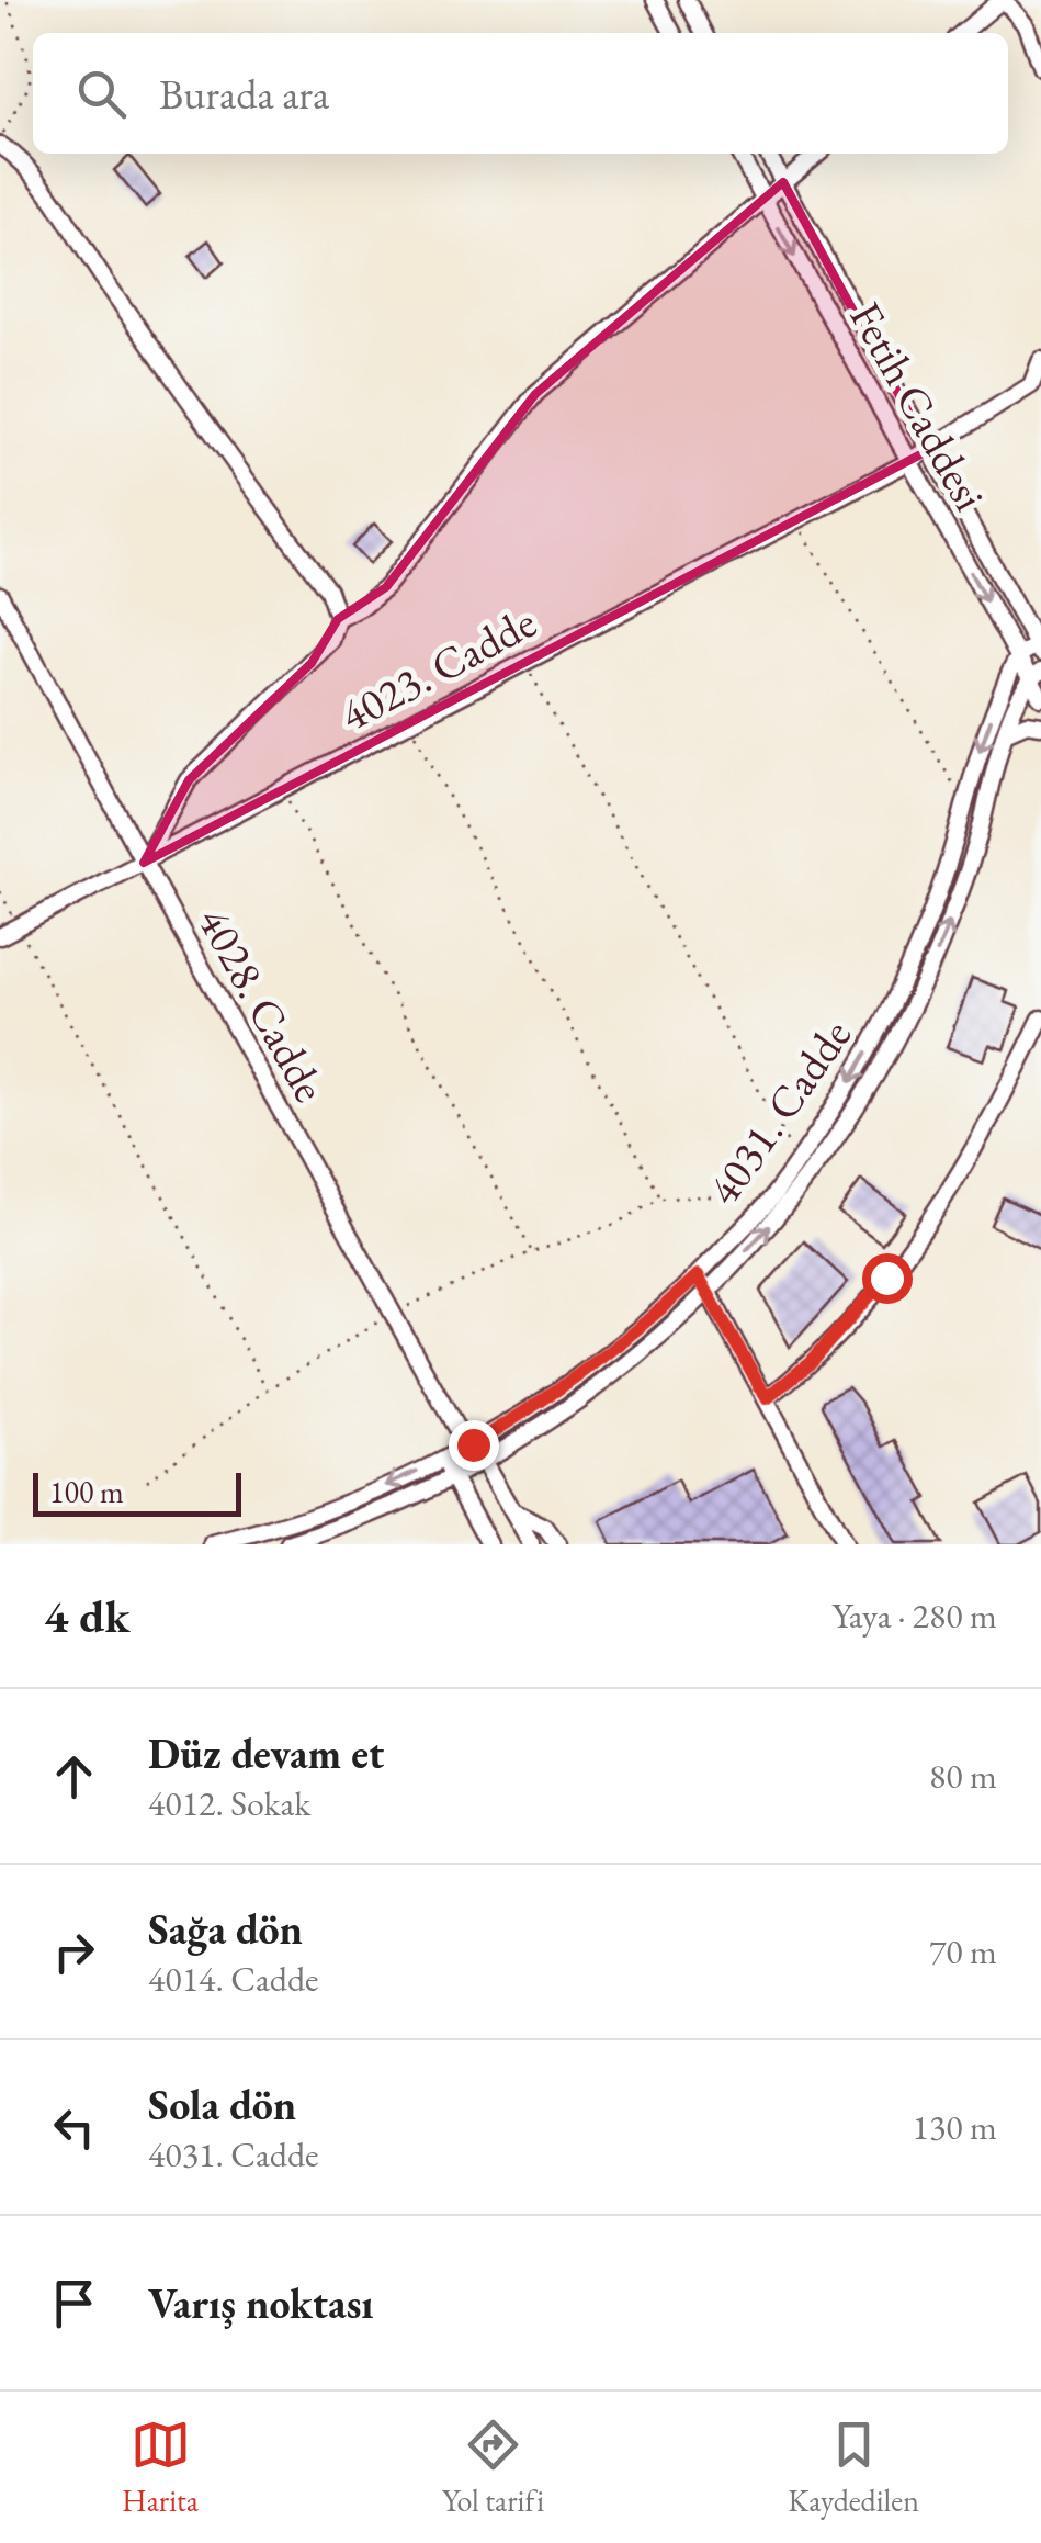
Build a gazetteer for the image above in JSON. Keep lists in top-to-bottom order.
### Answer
{
  "streets": {
    "street": [
      "Fetih Caddesi",
      "4023. Cadde",
      "4028. Cadde",
      "4031. Cadde"
    ]
  },
  "crossings": [
    ["Fetih Caddesi", "4023. Cadde"],
    ["Fetih Caddesi", "4031. Cadde"],
    ["4023. Cadde", "4028. Cadde"],
    ["4028. Cadde", "4031. Cadde"]
  ],
  "scale_bar": "100 m",
  "page": {
    "search": "Burada ara",
    "scale": "100 m",
    "heading": ["4 dk", "Yaya · 280 m"],
    "list": [
      ["Düz devam et", "4012. Sokak", "80 m"],
      ["Sağa dön", "4014. Cadde", "70 m"],
      ["Sola dön", "4031. Cadde", "130 m"],
      "Varış noktası"
    ],
    "nav": ["Harita", "Yol tarifi", "Kaydedilen"]
  }
}
